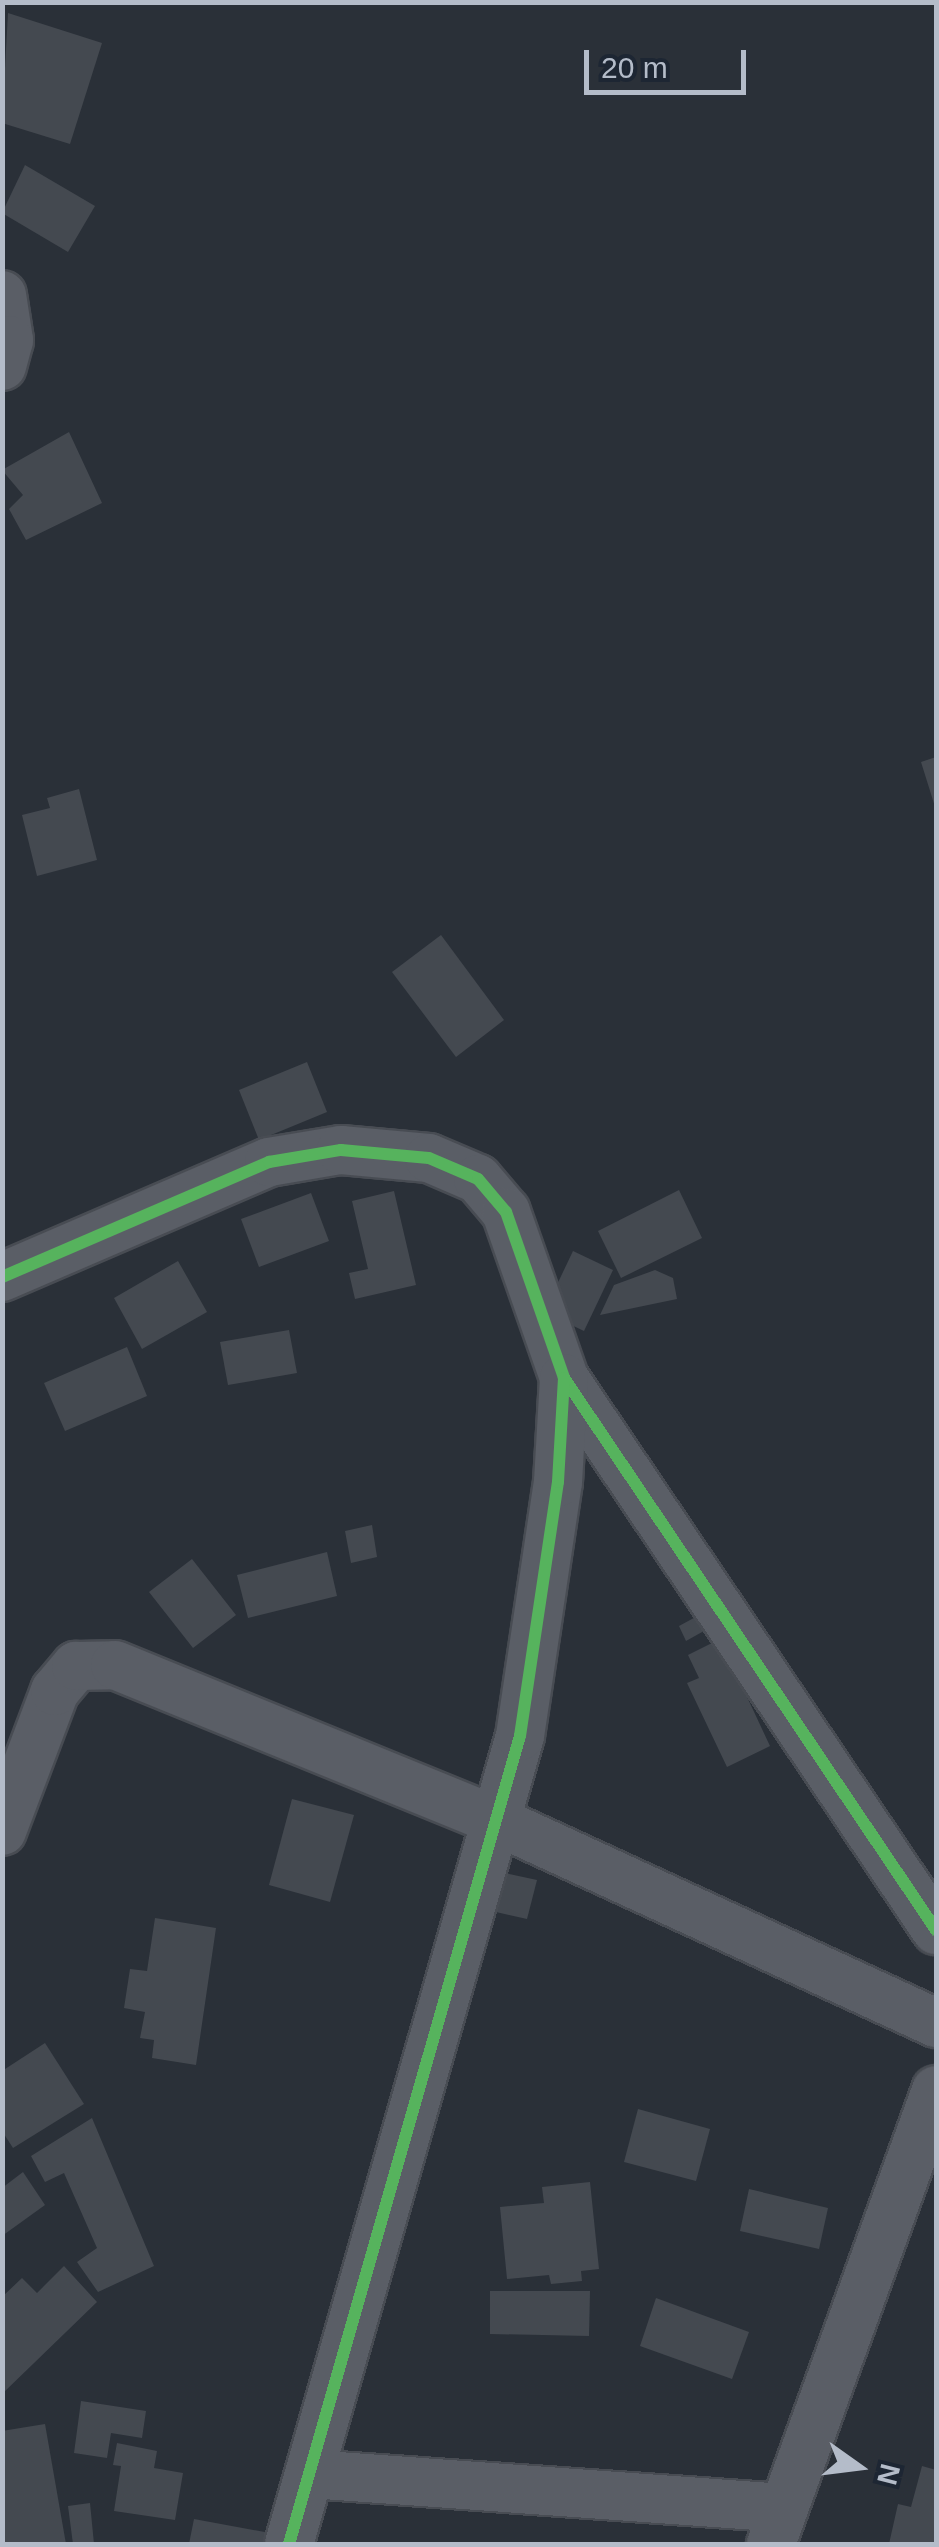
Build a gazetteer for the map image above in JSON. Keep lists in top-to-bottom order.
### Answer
{
  "scale_bar": "20 m",
  "north": "right"
}
